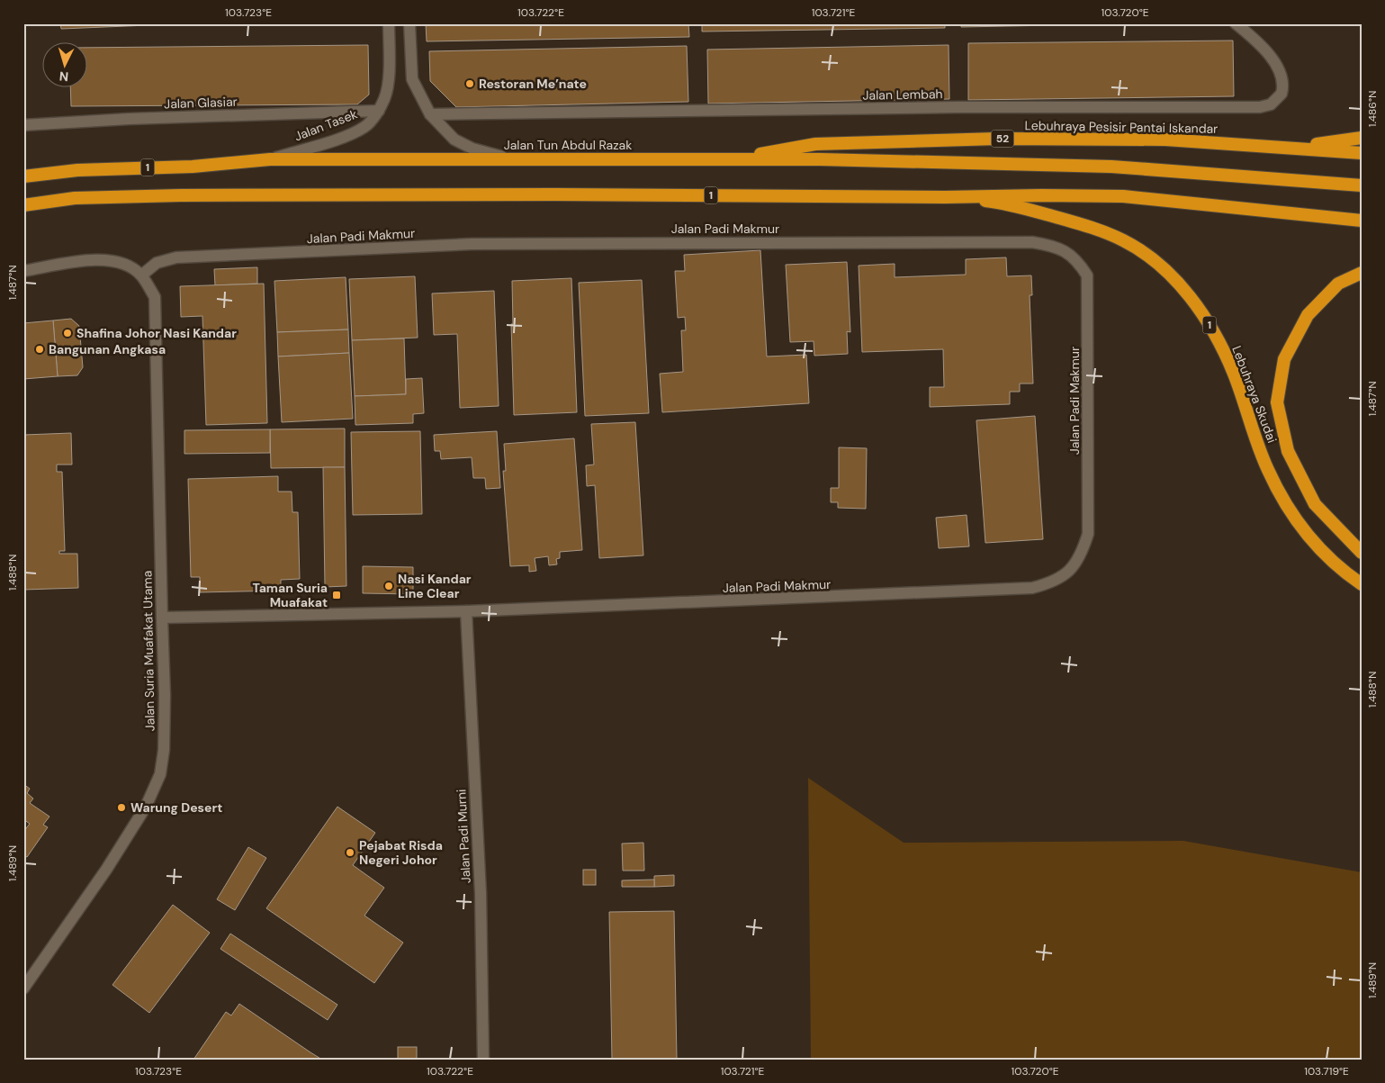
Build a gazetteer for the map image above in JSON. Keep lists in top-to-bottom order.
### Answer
{
  "streets": {
    "highway": [
      "Lebuhraya Pesisir Pantai Iskandar",
      "52",
      "Jalan Tun Abdul Razak",
      "1",
      "Lebuhraya Skudai"
    ],
    "street": [
      "Jalan Lembah",
      "Jalan Glasiar",
      "Jalan Tasek",
      "Jalan Padi Makmur",
      "Jalan Suria Muafakat Utama",
      "Jalan Padi Murni"
    ]
  },
  "crossings": [
    ["Jalan Glasiar", "Jalan Tasek"],
    ["Jalan Tasek", "Jalan Tun Abdul Razak"],
    ["Lebuhraya Pesisir Pantai Iskandar", "Jalan Tun Abdul Razak"],
    ["1", "Lebuhraya Skudai"],
    ["Jalan Padi Makmur", "Jalan Suria Muafakat Utama"],
    ["Jalan Padi Makmur", "Jalan Padi Murni"]
  ],
  "places": {
    "other": [
      "Restoran Me’nate",
      "Shafina Johor Nasi Kandar",
      "Bangunan Angkasa",
      "Nasi Kandar Line Clear",
      "Warung Desert",
      "Pejabat Risda Negeri Johor"
    ],
    "transit": ["Taman Suria Muafakat"]
  },
  "north": "bottom",
  "coordinates": [
    "103.723°E",
    "103.722°E",
    "103.721°E",
    "103.720°E",
    "1.486°N",
    "1.487°N",
    "1.488°N",
    "1.489°N",
    "103.719°E"
  ]
}
